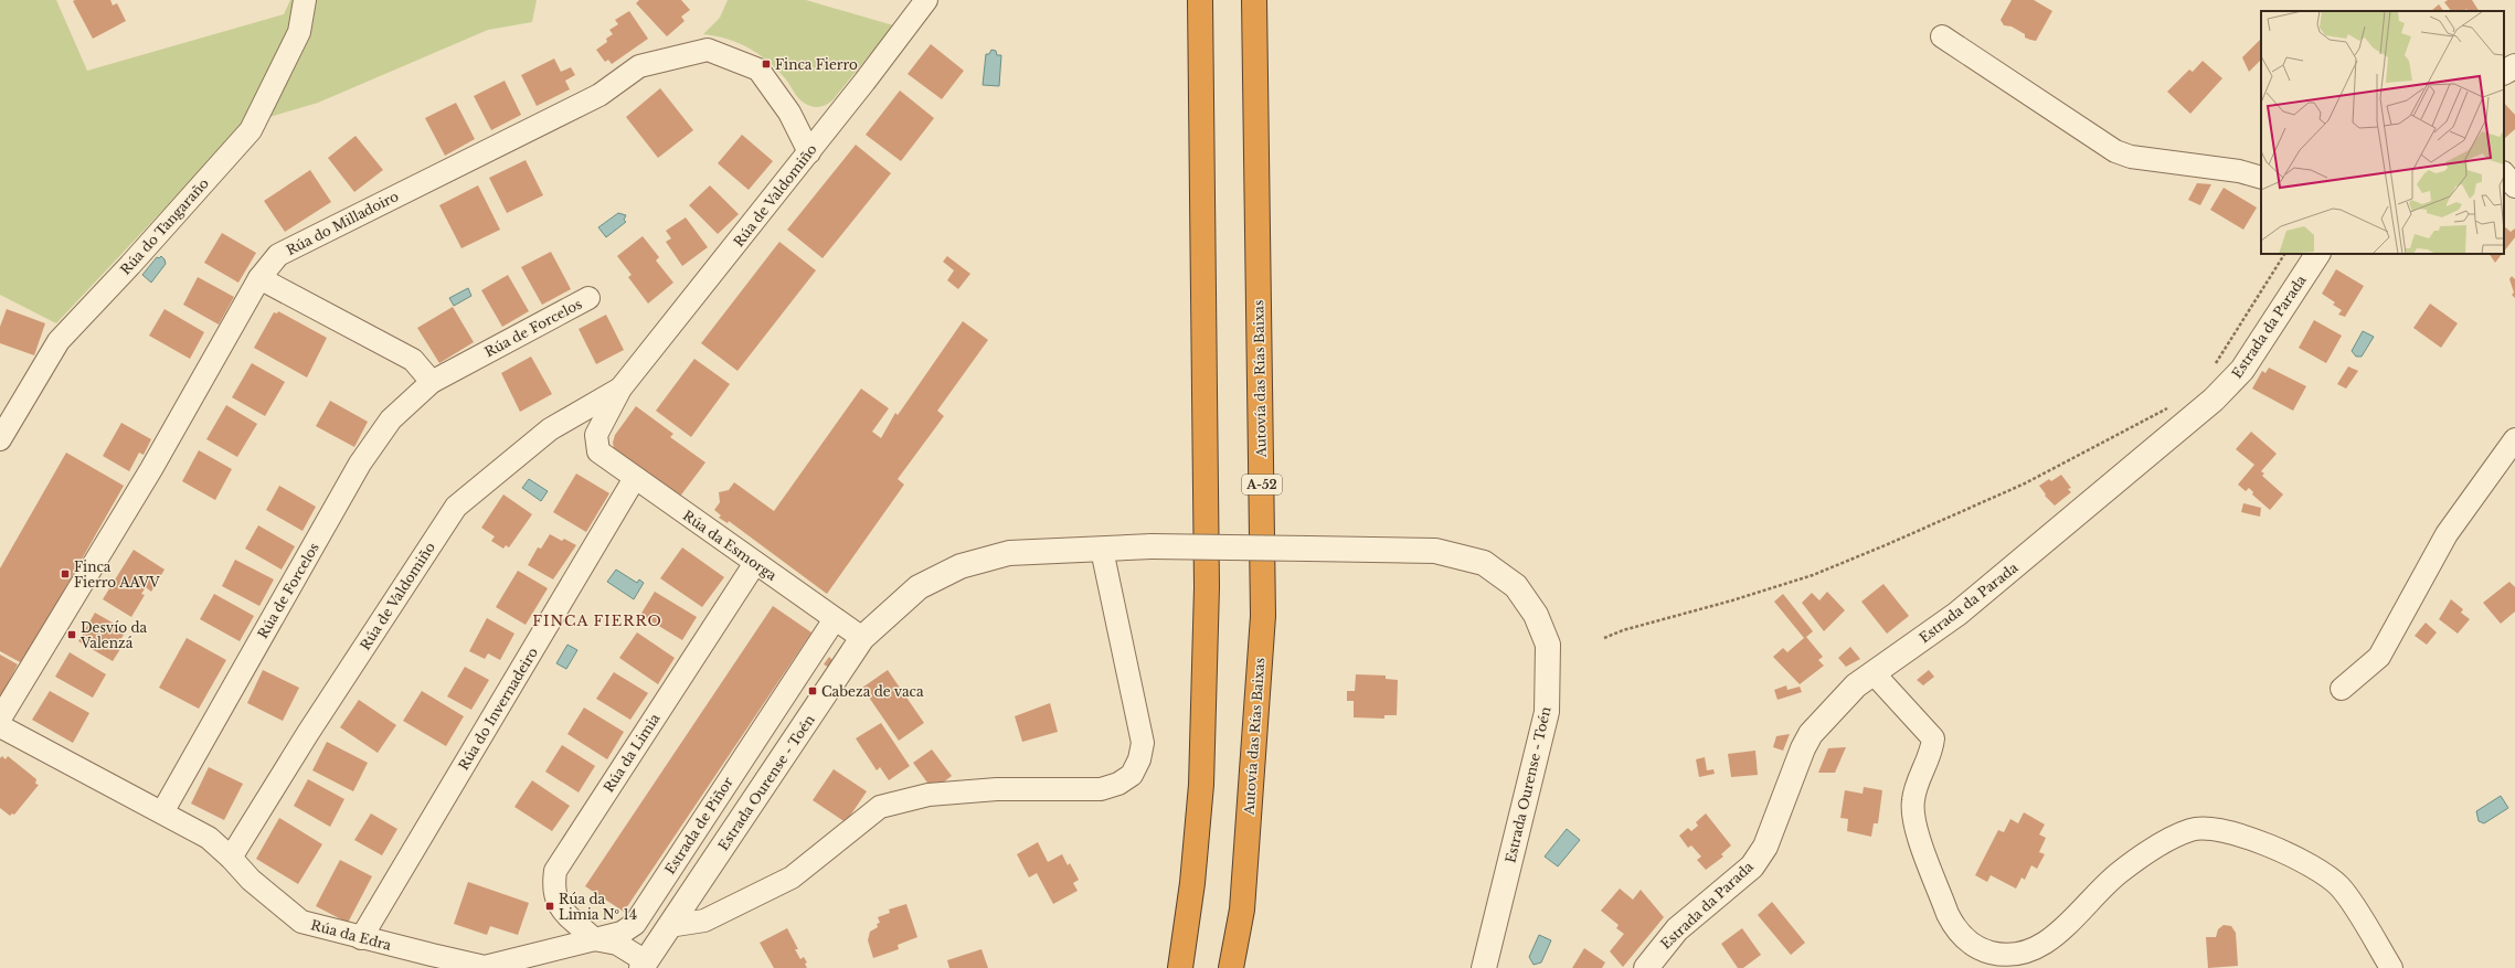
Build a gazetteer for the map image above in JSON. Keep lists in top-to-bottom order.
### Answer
{
  "streets": {
    "highway": ["Autovía das Rías Baixas", "A-52"],
    "street": [
      "Rúa de Valdomiño",
      "Rúa do Milladoiro",
      "Rúa do Tangaraño",
      "Estrada da Parada",
      "Rúa de Forcelos",
      "Rúa da Esmorga",
      "Rúa do Invernadeiro",
      "Rúa da Limia",
      "Estrada Ourense - Toén",
      "Estrada de Piñor",
      "Rúa da Edra"
    ]
  },
  "crossings": [
    ["Rúa de Valdomiño", "Rúa do Milladoiro"],
    ["Rúa de Valdomiño", "Rúa da Esmorga"],
    ["Rúa de Valdomiño", "Rúa da Edra"],
    ["Rúa de Forcelos", "Rúa da Edra"],
    ["Rúa da Esmorga", "Rúa do Invernadeiro"],
    ["Rúa da Esmorga", "Rúa da Limia"],
    ["Rúa da Esmorga", "Estrada Ourense - Toén"],
    ["Rúa da Esmorga", "Estrada de Piñor"],
    ["Rúa do Invernadeiro", "Rúa da Edra"],
    ["Rúa da Limia", "Estrada de Piñor"],
    ["Rúa da Limia", "Rúa da Edra"],
    ["Estrada Ourense - Toén", "Rúa da Edra"],
    ["Estrada de Piñor", "Rúa da Edra"]
  ],
  "districts": ["FINCA FIERRO"],
  "places": {
    "transit": [
      "Finca Fierro",
      "Finca Fierro AAVV",
      "Desvío da Valenzá",
      "Cabeza de vaca",
      "Rúa da Limia Nº 14"
    ]
  }
}
